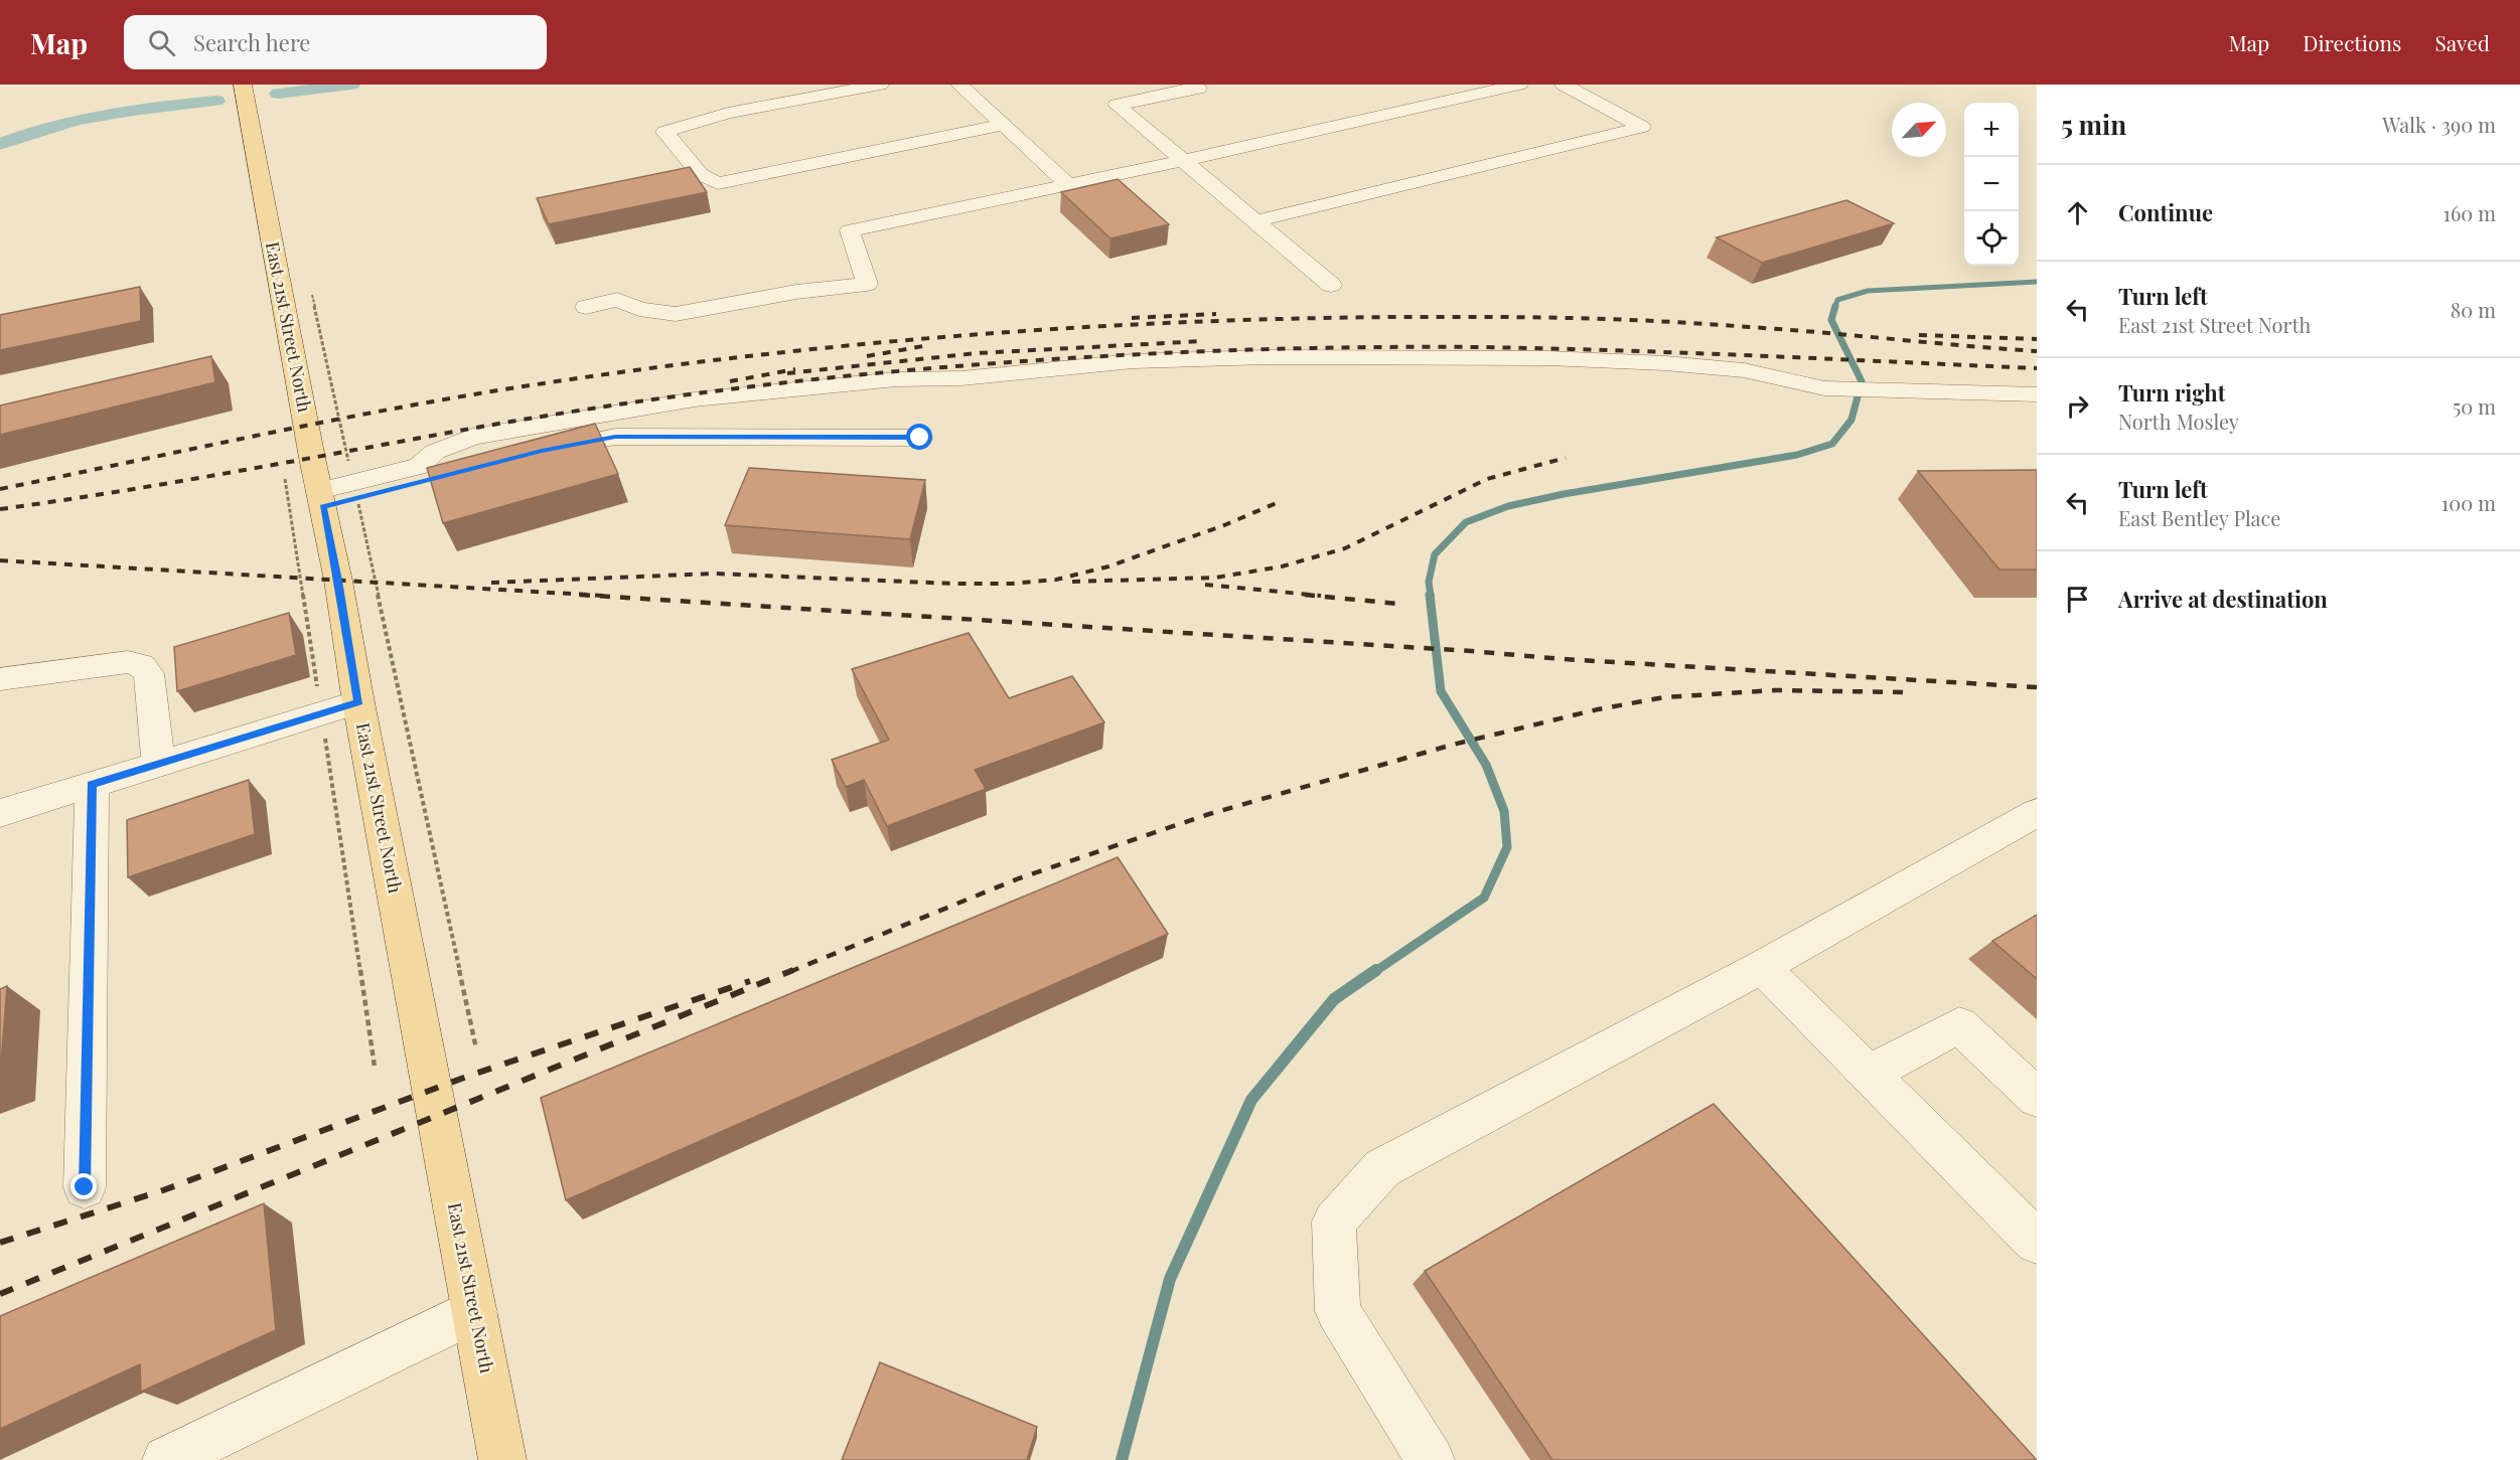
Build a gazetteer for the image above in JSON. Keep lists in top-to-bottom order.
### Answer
{
  "streets": {
    "main road": ["East 21st Street North"]
  },
  "north": "top right",
  "page": {
    "header": "Map",
    "search": "Search here",
    "nav": ["Map", "Directions", "Saved"],
    "heading": ["5 min", "Walk · 390 m"],
    "map_buttons": ["+", "−"],
    "list": [
      ["Continue", "160 m"],
      ["Turn left", "East 21st Street North", "80 m"],
      ["Turn right", "North Mosley", "50 m"],
      ["Turn left", "East Bentley Place", "100 m"],
      "Arrive at destination"
    ]
  }
}
